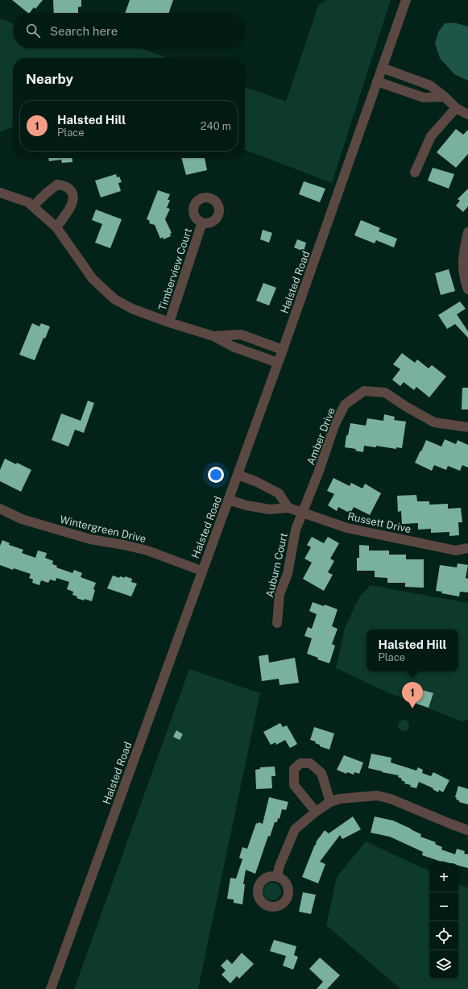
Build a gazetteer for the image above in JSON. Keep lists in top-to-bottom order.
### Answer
{
  "streets": {
    "street": [
      "Timberview Court",
      "Halsted Road",
      "Amber Drive",
      "Russett Drive",
      "Wintergreen Drive",
      "Auburn Court"
    ]
  },
  "crossings": [
    ["Halsted Road", "Russett Drive"],
    ["Halsted Road", "Wintergreen Drive"],
    ["Amber Drive", "Russett Drive"],
    ["Amber Drive", "Auburn Court"],
    ["Russett Drive", "Auburn Court"]
  ],
  "page": {
    "search": "Search here",
    "heading": "Nearby",
    "list": [
      {
        "mark": "1",
        "name": "Halsted Hill",
        "note": "Place",
        "value": "240 m"
      }
    ],
    "popup": ["Halsted Hill", "Place"],
    "pins": "1",
    "map_buttons": ["+", "−"]
  }
}
